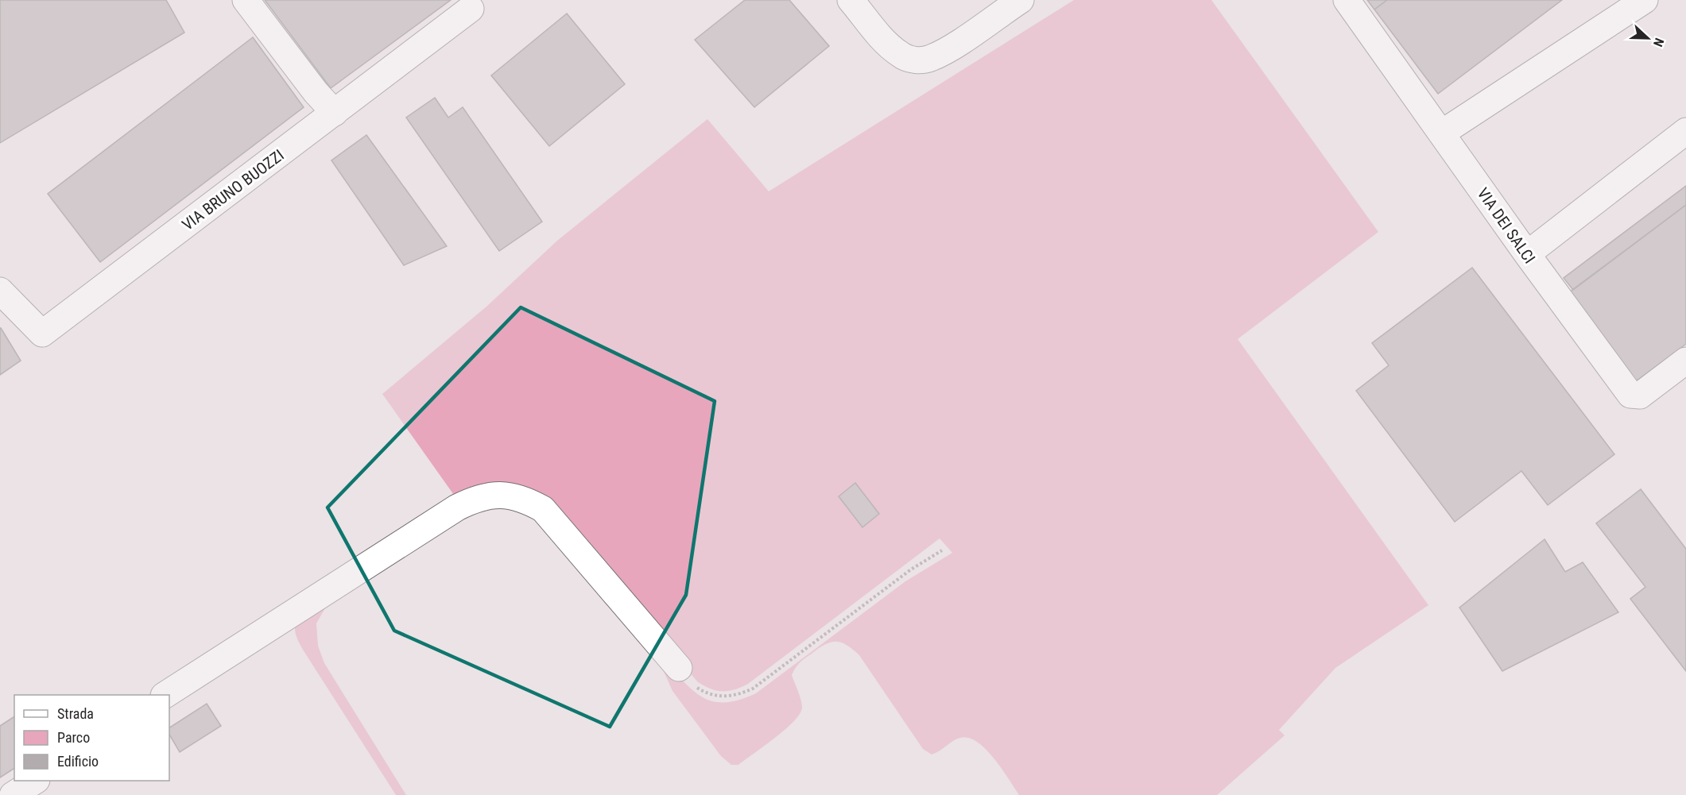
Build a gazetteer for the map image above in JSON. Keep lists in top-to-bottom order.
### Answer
{
  "streets": {
    "street": ["VIA BRUNO BUOZZI", "VIA DEI SALCI"]
  },
  "legend": ["Strada", "Parco", "Edificio"],
  "north": "right"
}
